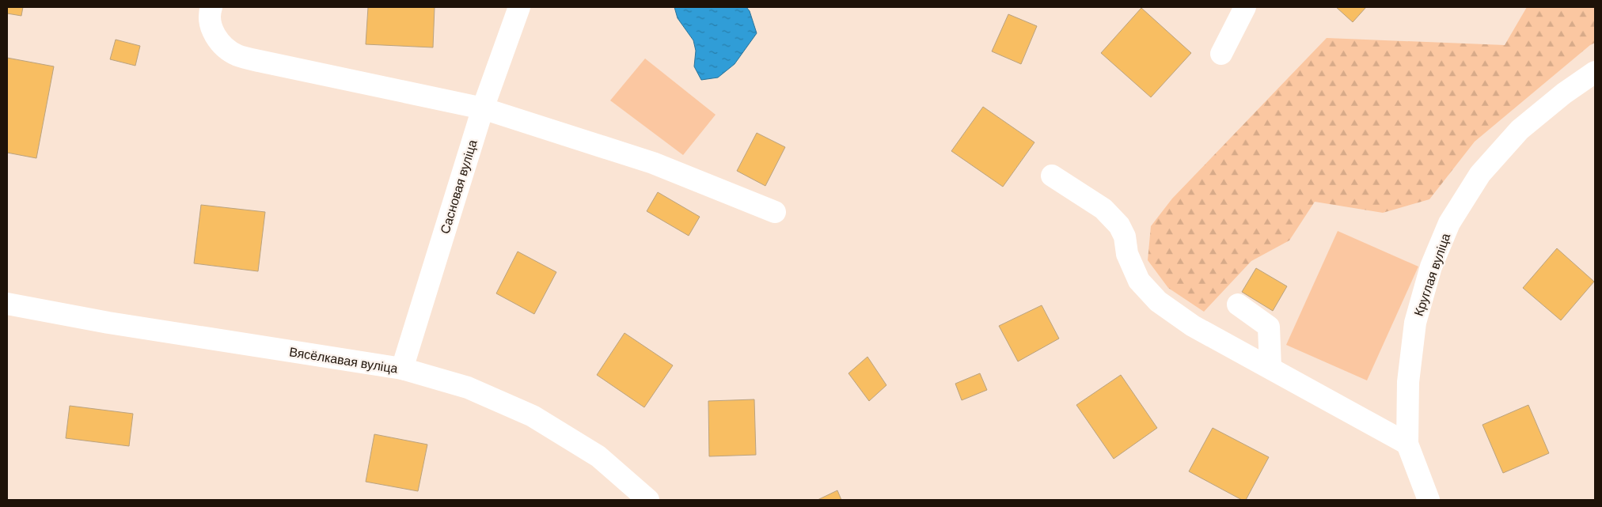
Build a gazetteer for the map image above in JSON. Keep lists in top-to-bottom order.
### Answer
{
  "streets": {
    "street": ["Сасновая вуліца", "Круглая вуліца", "Вясёлкавая вуліца"]
  },
  "crossings": [
    ["Сасновая вуліца", "Вясёлкавая вуліца"]
  ]
}
